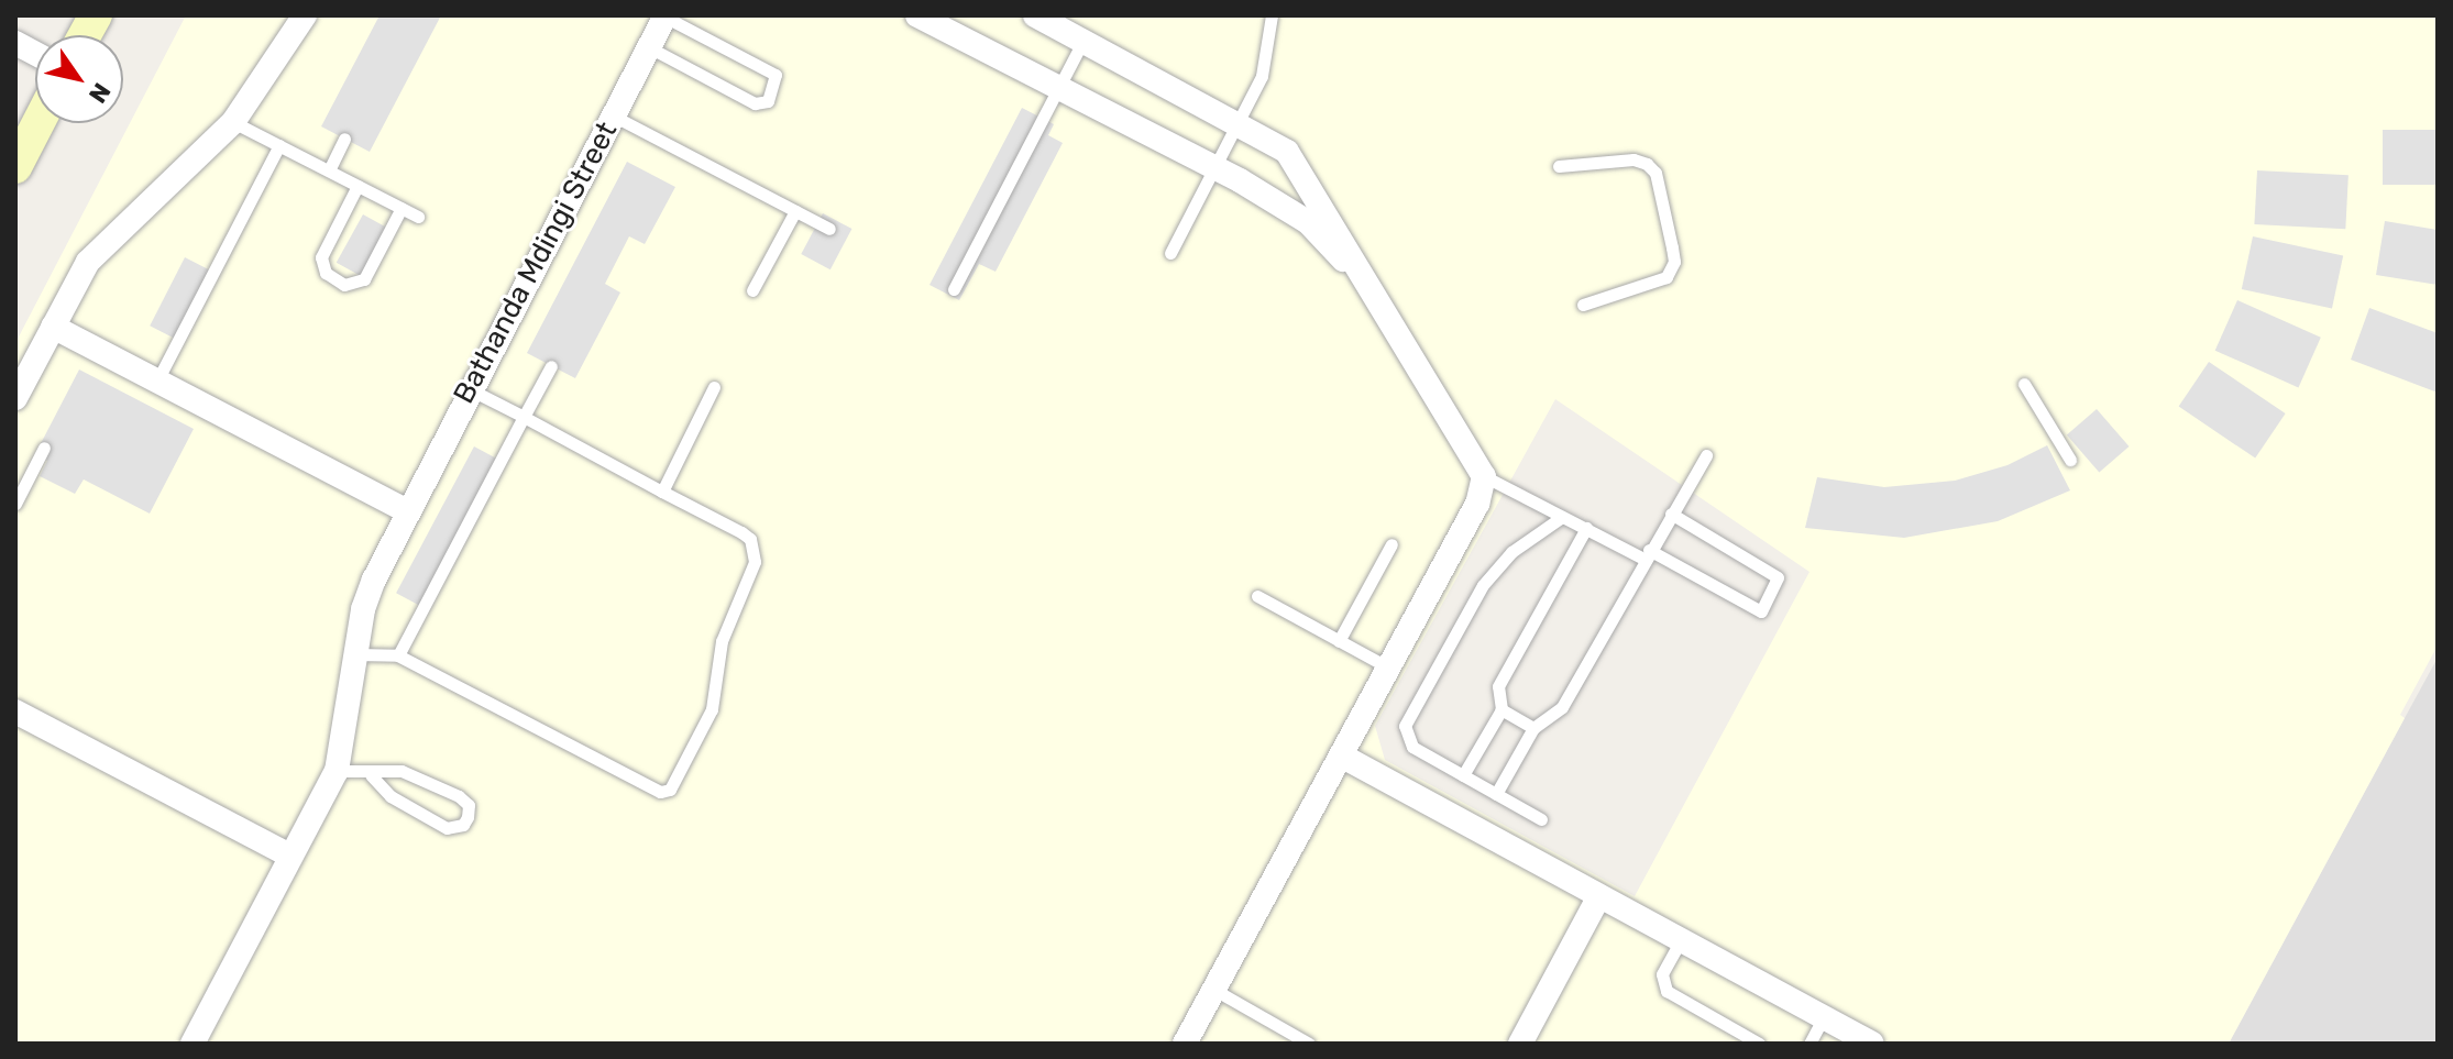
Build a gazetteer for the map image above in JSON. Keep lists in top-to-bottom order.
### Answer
{
  "streets": {
    "street": ["Bathanda Mdingi Street"]
  },
  "north": "bottom right"
}
